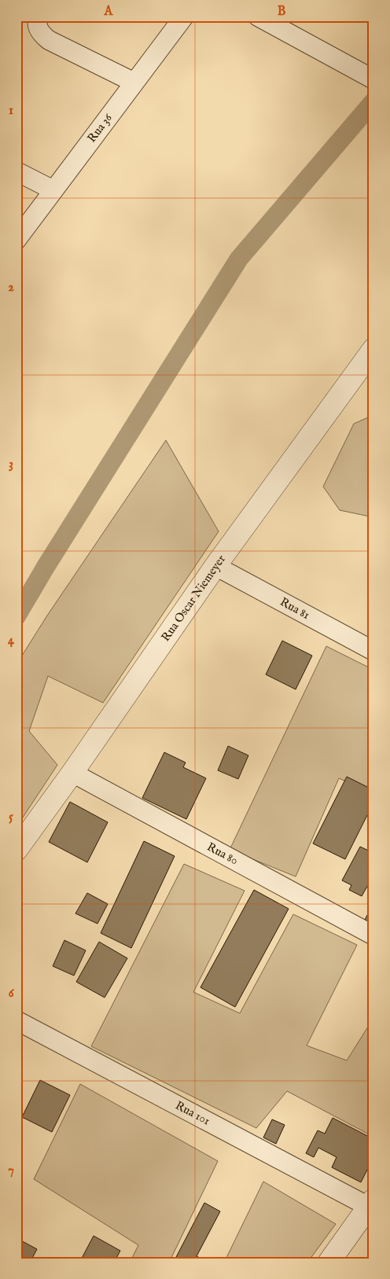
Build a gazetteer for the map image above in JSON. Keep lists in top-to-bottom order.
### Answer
{
  "streets": {
    "street": [
      "Rua 36",
      "Rua Oscar Niemeyer",
      "Rua 81",
      "Rua 80",
      "Rua 101"
    ]
  },
  "crossings": [
    ["Rua Oscar Niemeyer", "Rua 81"],
    ["Rua Oscar Niemeyer", "Rua 80"]
  ],
  "grid": {
    "columns": ["A", "B"],
    "rows": [
      "1",
      "2",
      "3",
      "4",
      "5",
      "6",
      "7"
    ]
  }
}
